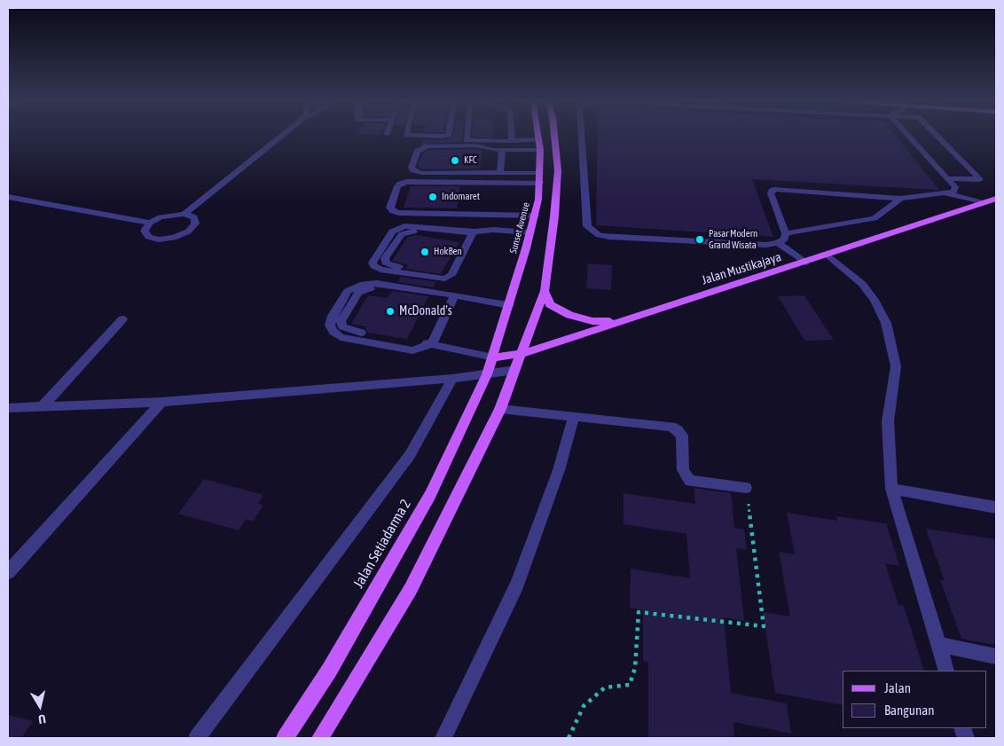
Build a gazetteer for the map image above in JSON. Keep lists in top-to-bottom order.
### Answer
{
  "streets": {
    "main road": ["Sunset Avenue", "Jalan Mustikajaya", "Jalan Setiadarma 2"]
  },
  "crossings": [
    ["Sunset Avenue", "Jalan Mustikajaya"],
    ["Sunset Avenue", "Jalan Setiadarma 2"],
    ["Jalan Mustikajaya", "Jalan Setiadarma 2"]
  ],
  "places": [
    "KFC",
    "Indomaret",
    "Pasar Modern Grand Wisata",
    "HokBen",
    "McDonald's"
  ],
  "legend": ["Jalan", "Bangunan"],
  "north": "bottom"
}
